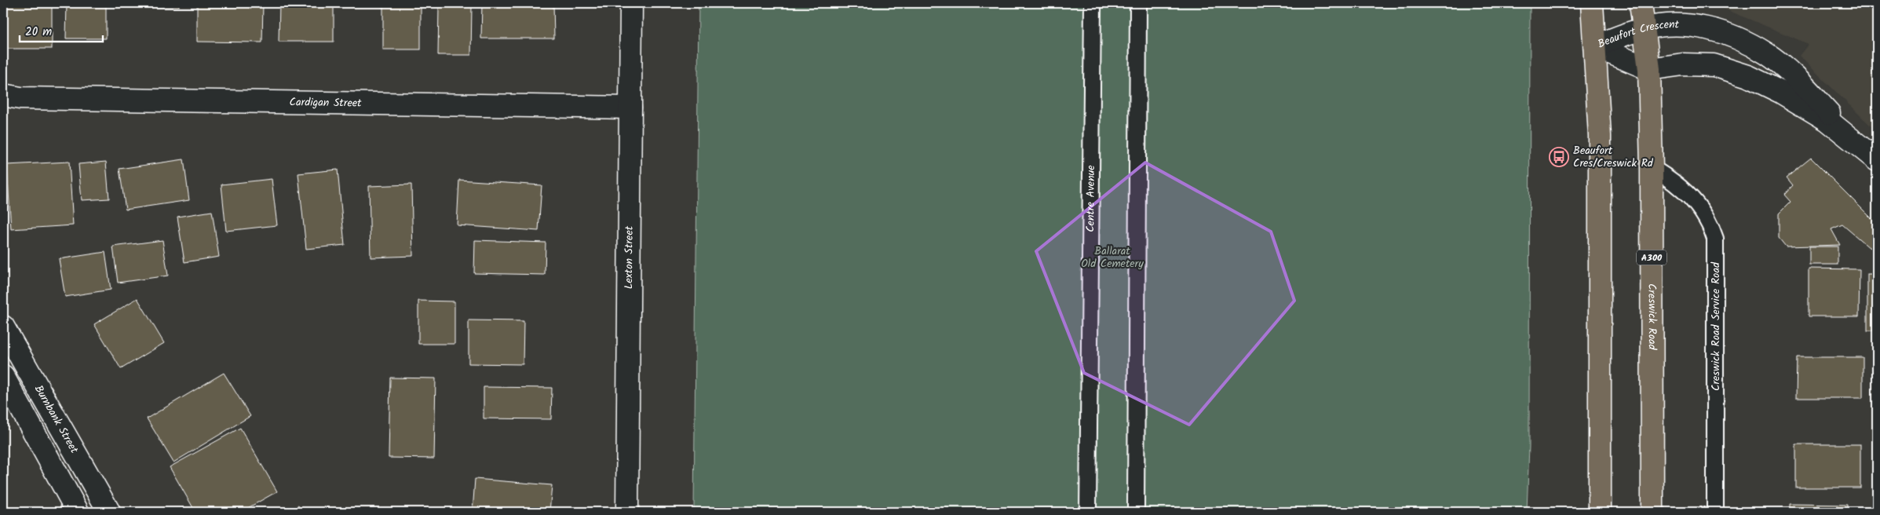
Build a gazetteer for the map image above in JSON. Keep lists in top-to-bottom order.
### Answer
{
  "streets": {
    "highway": ["A300", "Creswick Road"],
    "street": [
      "Beaufort Crescent",
      "Cardigan Street",
      "Lexton Street",
      "Burnbank Street"
    ],
    "lane": ["Centre Avenue", "Creswick Road Service Road"]
  },
  "crossings": [
    ["Beaufort Crescent", "Creswick Road"],
    ["Cardigan Street", "Lexton Street"],
    ["Creswick Road", "Creswick Road Service Road"]
  ],
  "parks": ["Ballarat Old Cemetery"],
  "places": {
    "bus stop": ["Beaufort Cres/Creswick Rd"]
  },
  "scale_bar": "20 m"
}
